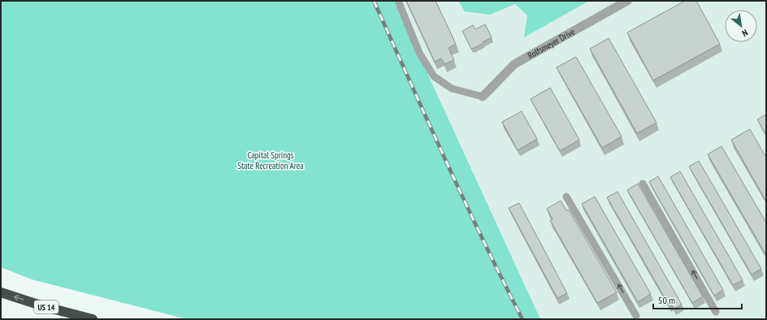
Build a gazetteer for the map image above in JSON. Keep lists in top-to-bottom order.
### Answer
{
  "streets": {
    "highway": ["US 14"],
    "street": ["Rolfsmeyer Drive"]
  },
  "parks": ["Capital Springs State Recreation Area"],
  "scale_bar": "50 m",
  "north": "bottom right"
}
